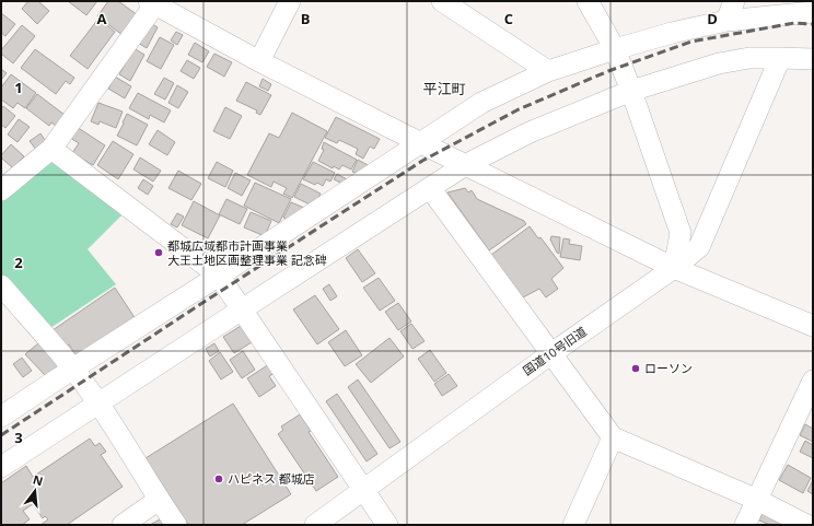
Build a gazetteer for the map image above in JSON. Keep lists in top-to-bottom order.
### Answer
{
  "streets": {
    "street": ["国道10号旧道"]
  },
  "districts": ["平江町"],
  "places": ["都城広域都市計画事業 大王土地区画整理事業 記念碑", "ローソン", "ハピネス 都城店"],
  "north": "top",
  "grid": {
    "columns": [
      "A",
      "B",
      "C",
      "D"
    ],
    "rows": ["1", "2", "3"]
  }
}
